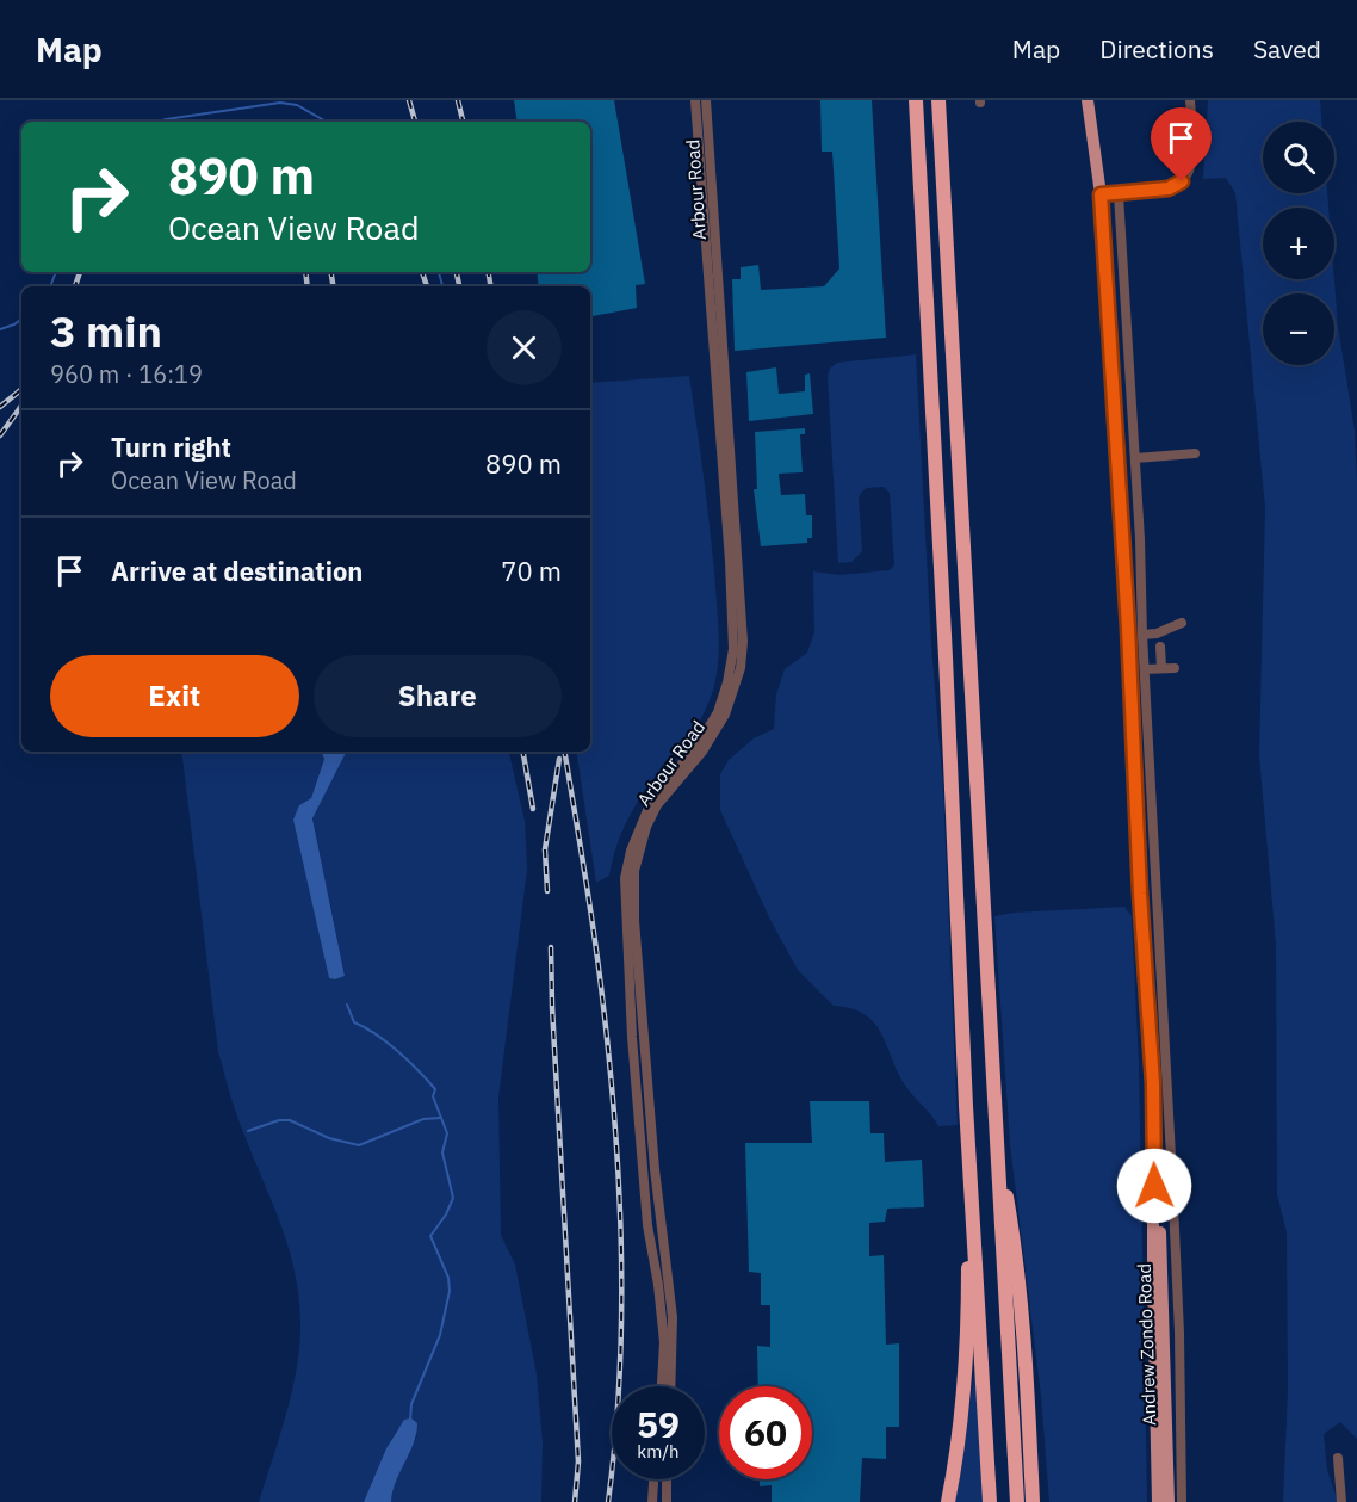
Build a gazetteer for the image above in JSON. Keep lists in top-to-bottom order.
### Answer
{
  "streets": {
    "main road": ["Andrew Zondo Road"],
    "street": ["Arbour Road"]
  },
  "page": {
    "header": "Map",
    "nav": ["Map", "Directions", "Saved"],
    "map_buttons": ["+", "−"],
    "turn": ["890 m", "Ocean View Road"],
    "heading": ["3 min", "960 m · 16:19"],
    "list": [
      {
        "name": "Turn right",
        "note": "Ocean View Road",
        "value": "890 m"
      },
      {
        "name": "Arrive at destination",
        "value": "70 m"
      }
    ],
    "buttons": ["Exit", "Share"],
    "speed": "59 km/h",
    "limit": "60"
  }
}
